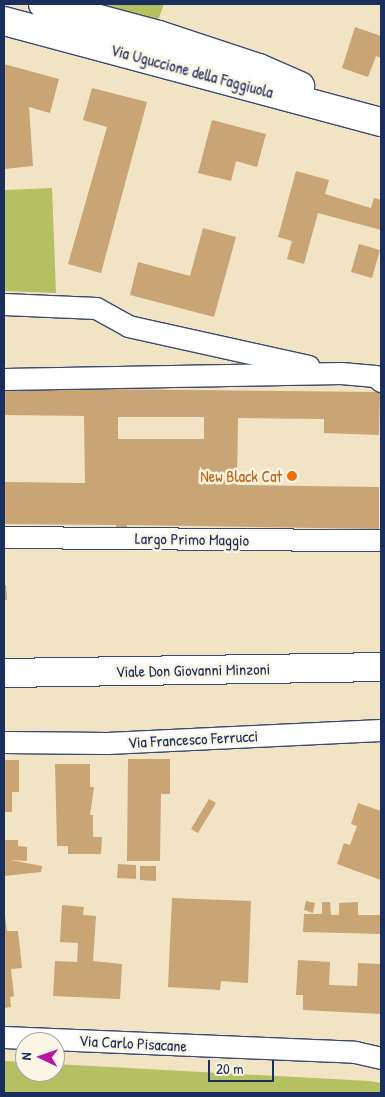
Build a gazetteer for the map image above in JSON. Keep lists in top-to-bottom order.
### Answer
{
  "streets": {
    "street": [
      "Via Uguccione della Faggiuola",
      "Largo Primo Maggio",
      "Viale Don Giovanni Minzoni",
      "Via Francesco Ferrucci",
      "Via Carlo Pisacane"
    ]
  },
  "places": ["New Black Cat"],
  "scale_bar": "20 m",
  "north": "left"
}
